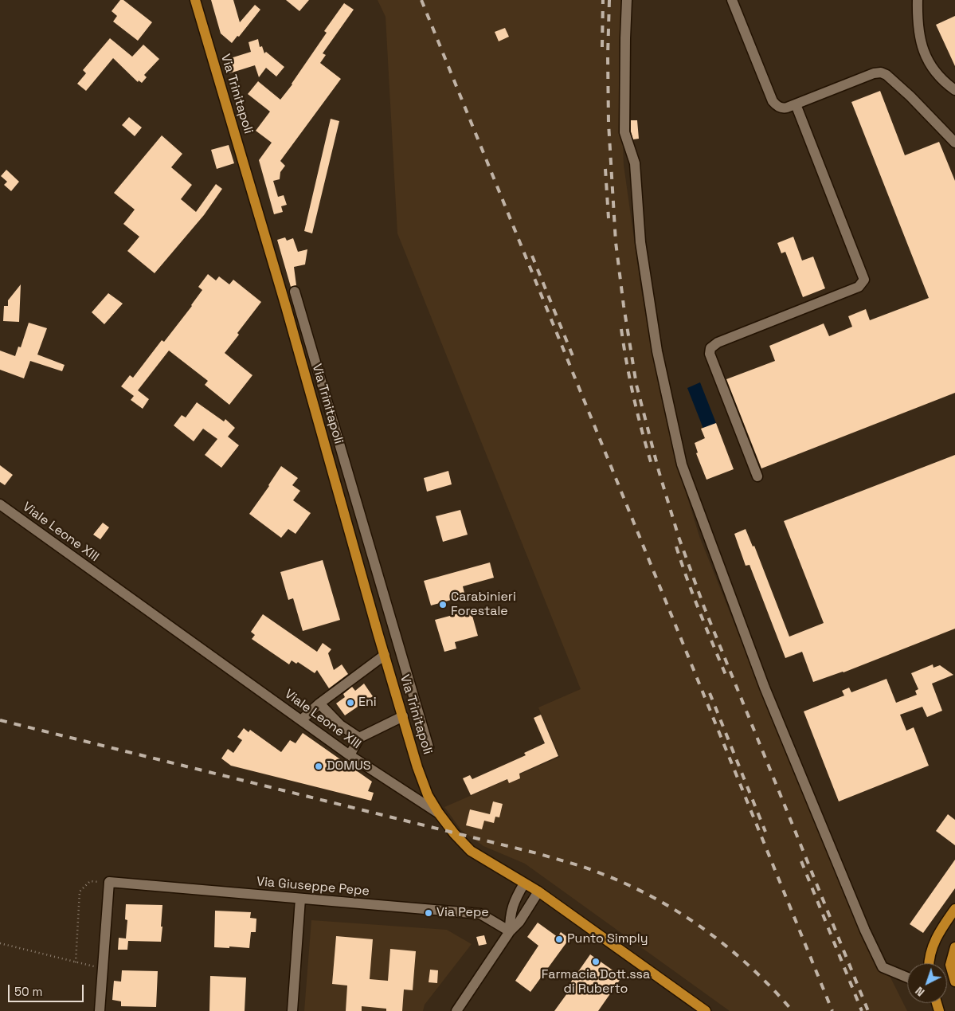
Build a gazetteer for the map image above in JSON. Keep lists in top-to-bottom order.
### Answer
{
  "streets": {
    "main road": ["Via Trinitapoli", "Viale Leone XIII"],
    "street": ["Via Giuseppe Pepe"]
  },
  "crossings": [
    ["Via Trinitapoli", "Viale Leone XIII"]
  ],
  "places": [
    "Carabinieri Forestale",
    "Eni",
    "DOMUS",
    "Via Pepe",
    "Punto Simply",
    "Farmacia Dott.ssa di Ruberto"
  ],
  "scale_bar": "50 m",
  "north": "bottom left"
}
